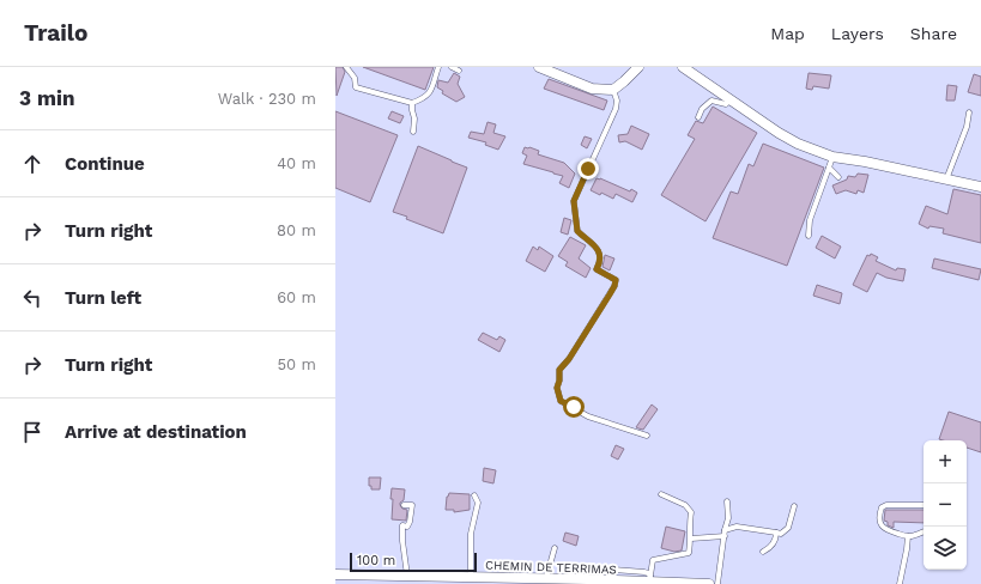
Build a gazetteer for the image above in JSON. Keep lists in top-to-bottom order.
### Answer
{
  "streets": {
    "street": ["CHEMIN DE TERRIMAS"]
  },
  "scale_bar": "100 m",
  "page": {
    "header": "Trailo",
    "nav": ["Map", "Layers", "Share"],
    "heading": ["3 min", "Walk · 230 m"],
    "list": [
      ["Continue", "40 m"],
      ["Turn right", "80 m"],
      ["Turn left", "60 m"],
      ["Turn right", "50 m"],
      "Arrive at destination"
    ],
    "map_buttons": ["+", "−"],
    "scale": "100 m"
  }
}
